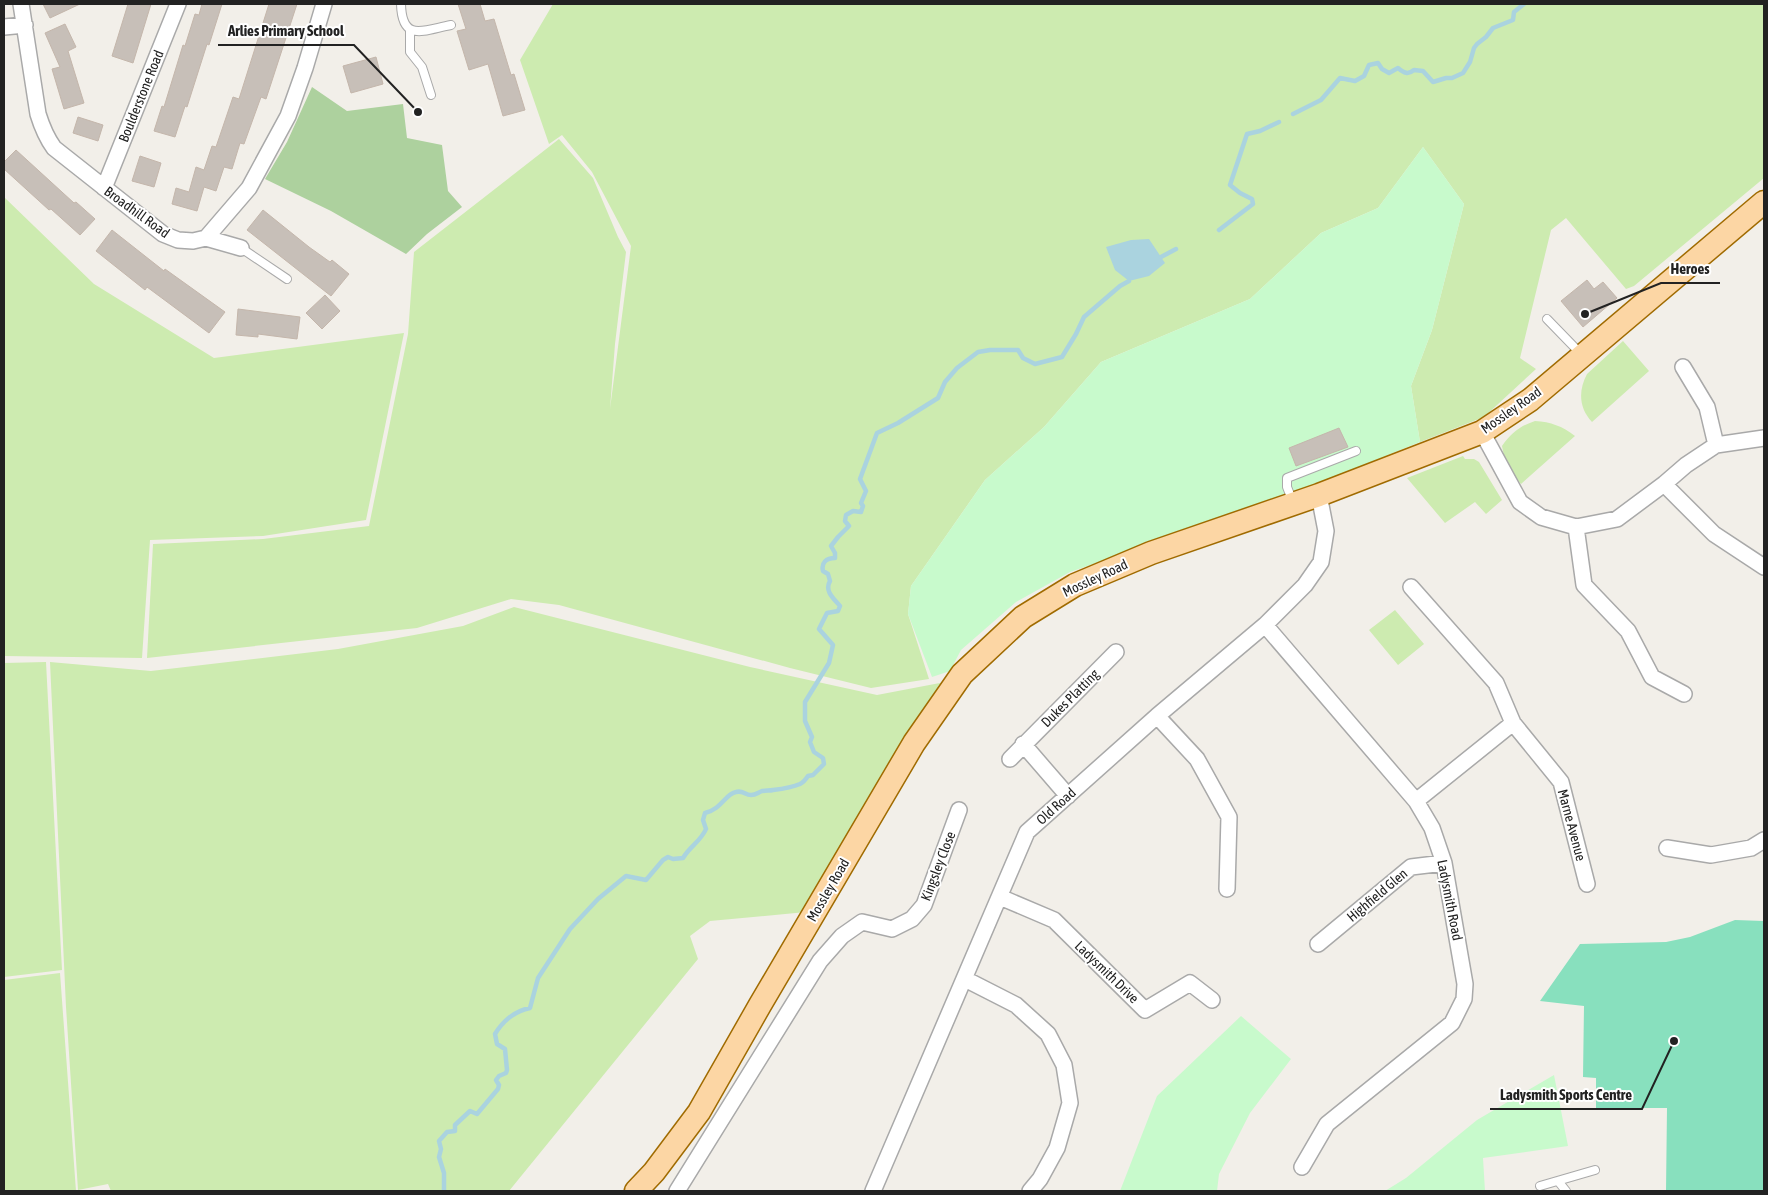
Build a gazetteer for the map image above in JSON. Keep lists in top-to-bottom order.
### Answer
{
  "streets": {
    "main road": ["Mossley Road"],
    "street": [
      "Boulderstone Road",
      "Broadhill Road",
      "Dukes Platting",
      "Old Road",
      "Marne Avenue",
      "Kingsley Close",
      "Highfield Glen",
      "Ladysmith Road",
      "Ladysmith Drive"
    ]
  },
  "crossings": [
    ["Boulderstone Road", "Broadhill Road"],
    ["Mossley Road", "Old Road"],
    ["Old Road", "Ladysmith Road"],
    ["Old Road", "Ladysmith Drive"],
    ["Highfield Glen", "Ladysmith Road"]
  ],
  "places": ["Arlies Primary School", "Heroes", "Ladysmith Sports Centre"]
}
